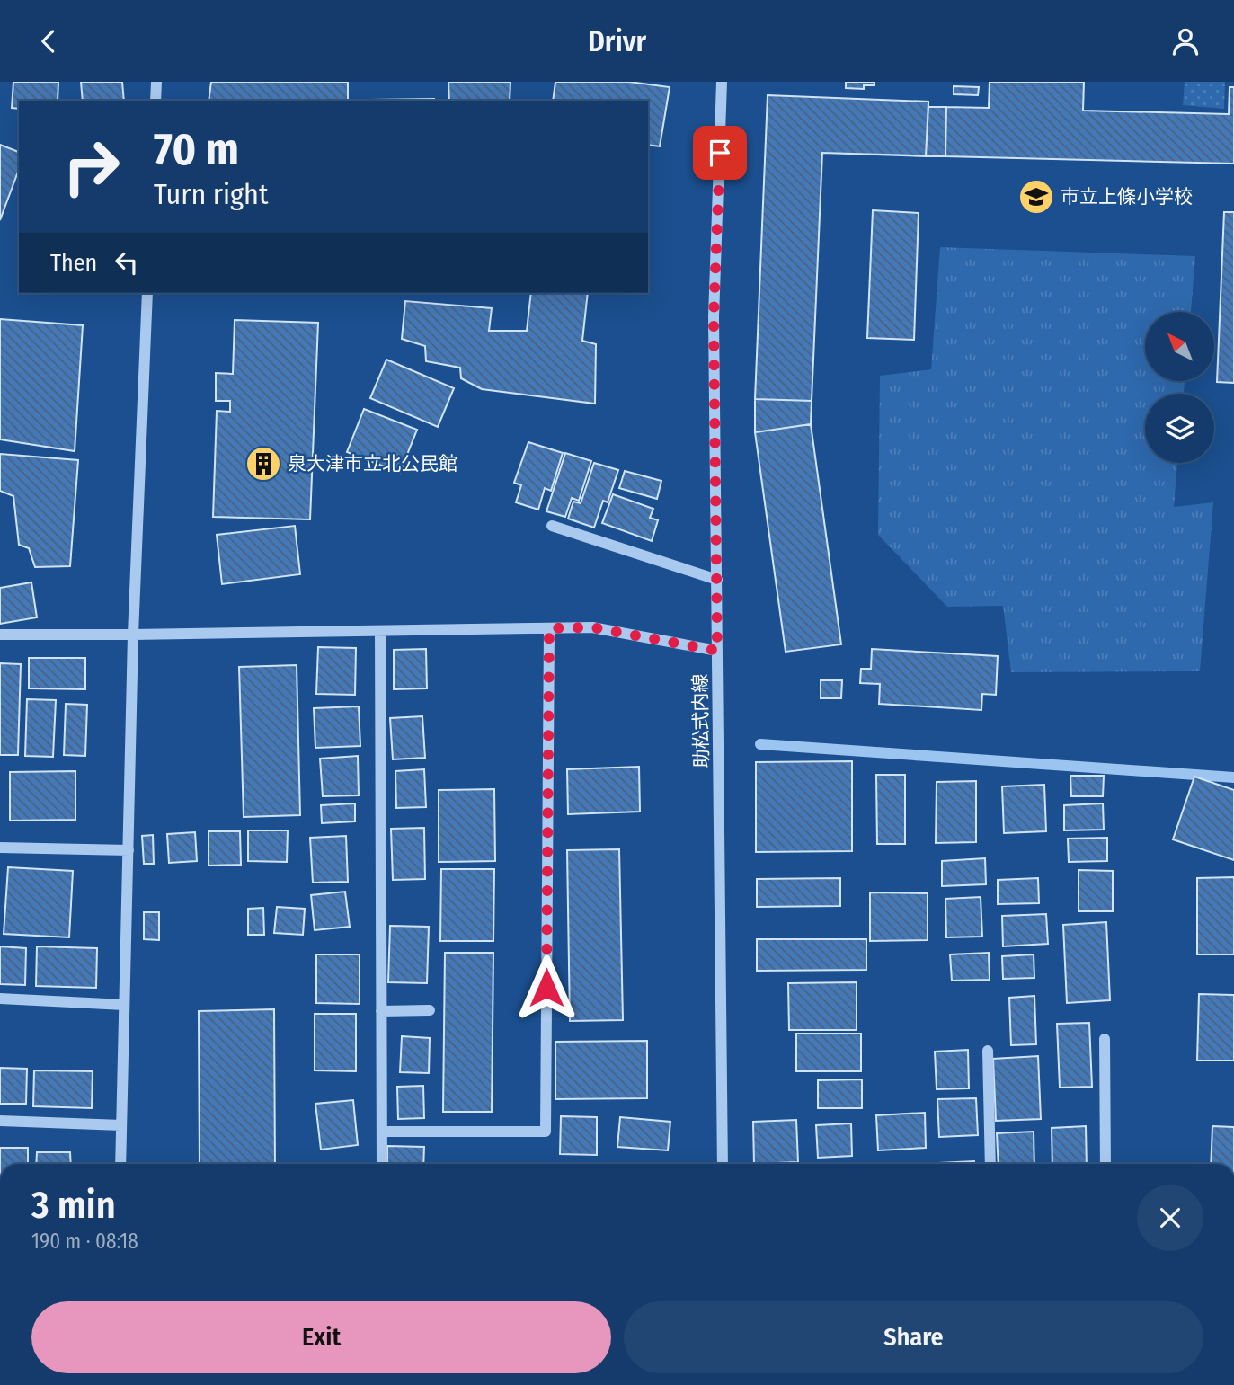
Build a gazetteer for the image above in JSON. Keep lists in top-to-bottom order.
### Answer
{
  "streets": {
    "street": ["助松式内線"]
  },
  "places": {
    "school or university": ["市立上條小学校"],
    "building": ["泉大津市立北公民館"]
  },
  "north": "top left",
  "page": {
    "header": "Drivr",
    "turn": ["70 m", "Turn right"],
    "then": "Then",
    "heading": ["3 min", "190 m · 08:18"],
    "buttons": ["Exit", "Share"]
  }
}
